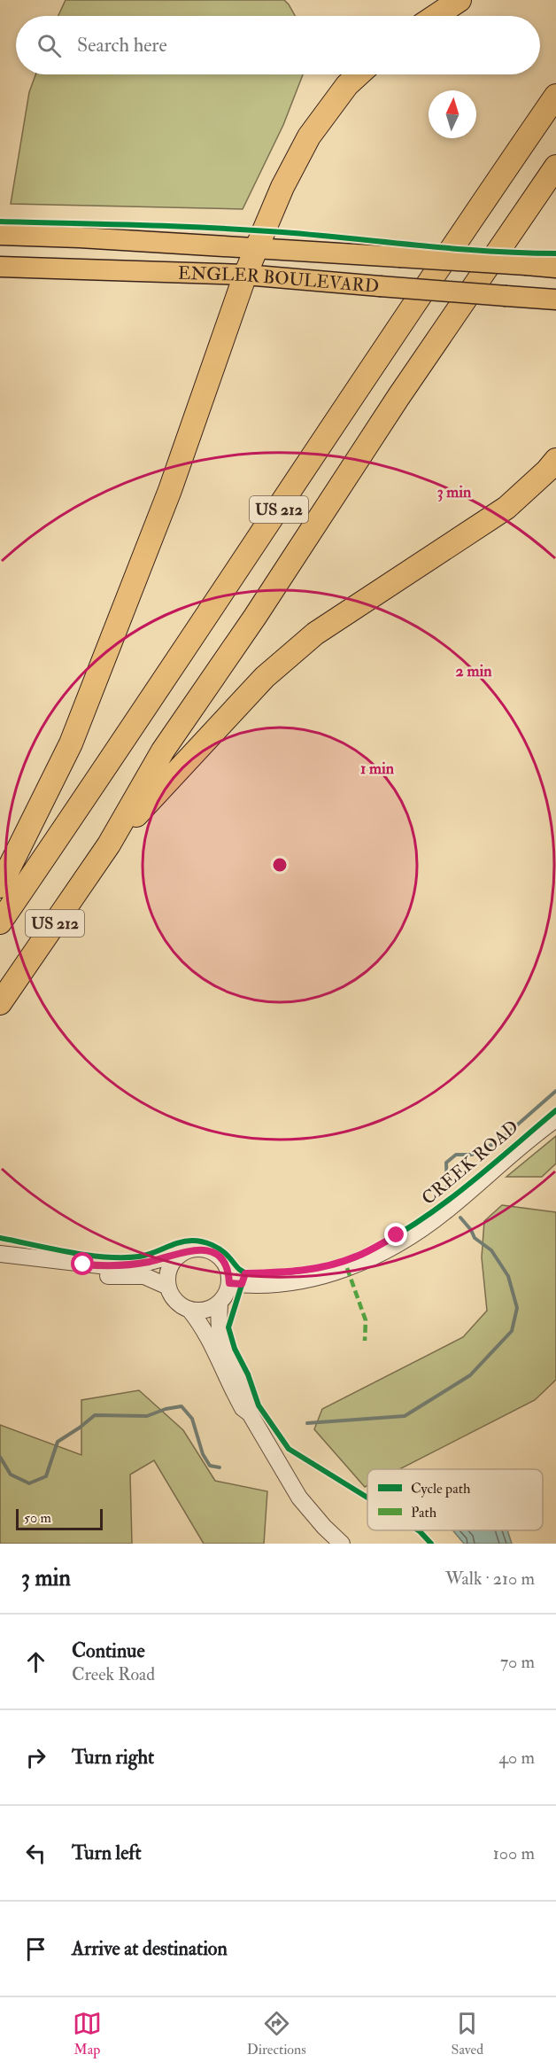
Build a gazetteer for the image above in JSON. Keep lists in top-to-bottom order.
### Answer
{
  "streets": {
    "highway": ["US 212"],
    "main road": ["ENGLER BOULEVARD"],
    "street": ["CREEK ROAD"]
  },
  "legend": ["Cycle path", "Path"],
  "scale_bar": "50 m",
  "north": "top",
  "page": {
    "search": "Search here",
    "scale": "50 m",
    "heading": ["3 min", "Walk · 210 m"],
    "list": [
      ["Continue", "Creek Road", "70 m"],
      ["Turn right", "40 m"],
      ["Turn left", "100 m"],
      "Arrive at destination"
    ],
    "nav": ["Map", "Directions", "Saved"]
  },
  "rings": ["3 min", "2 min", "1 min"]
}
